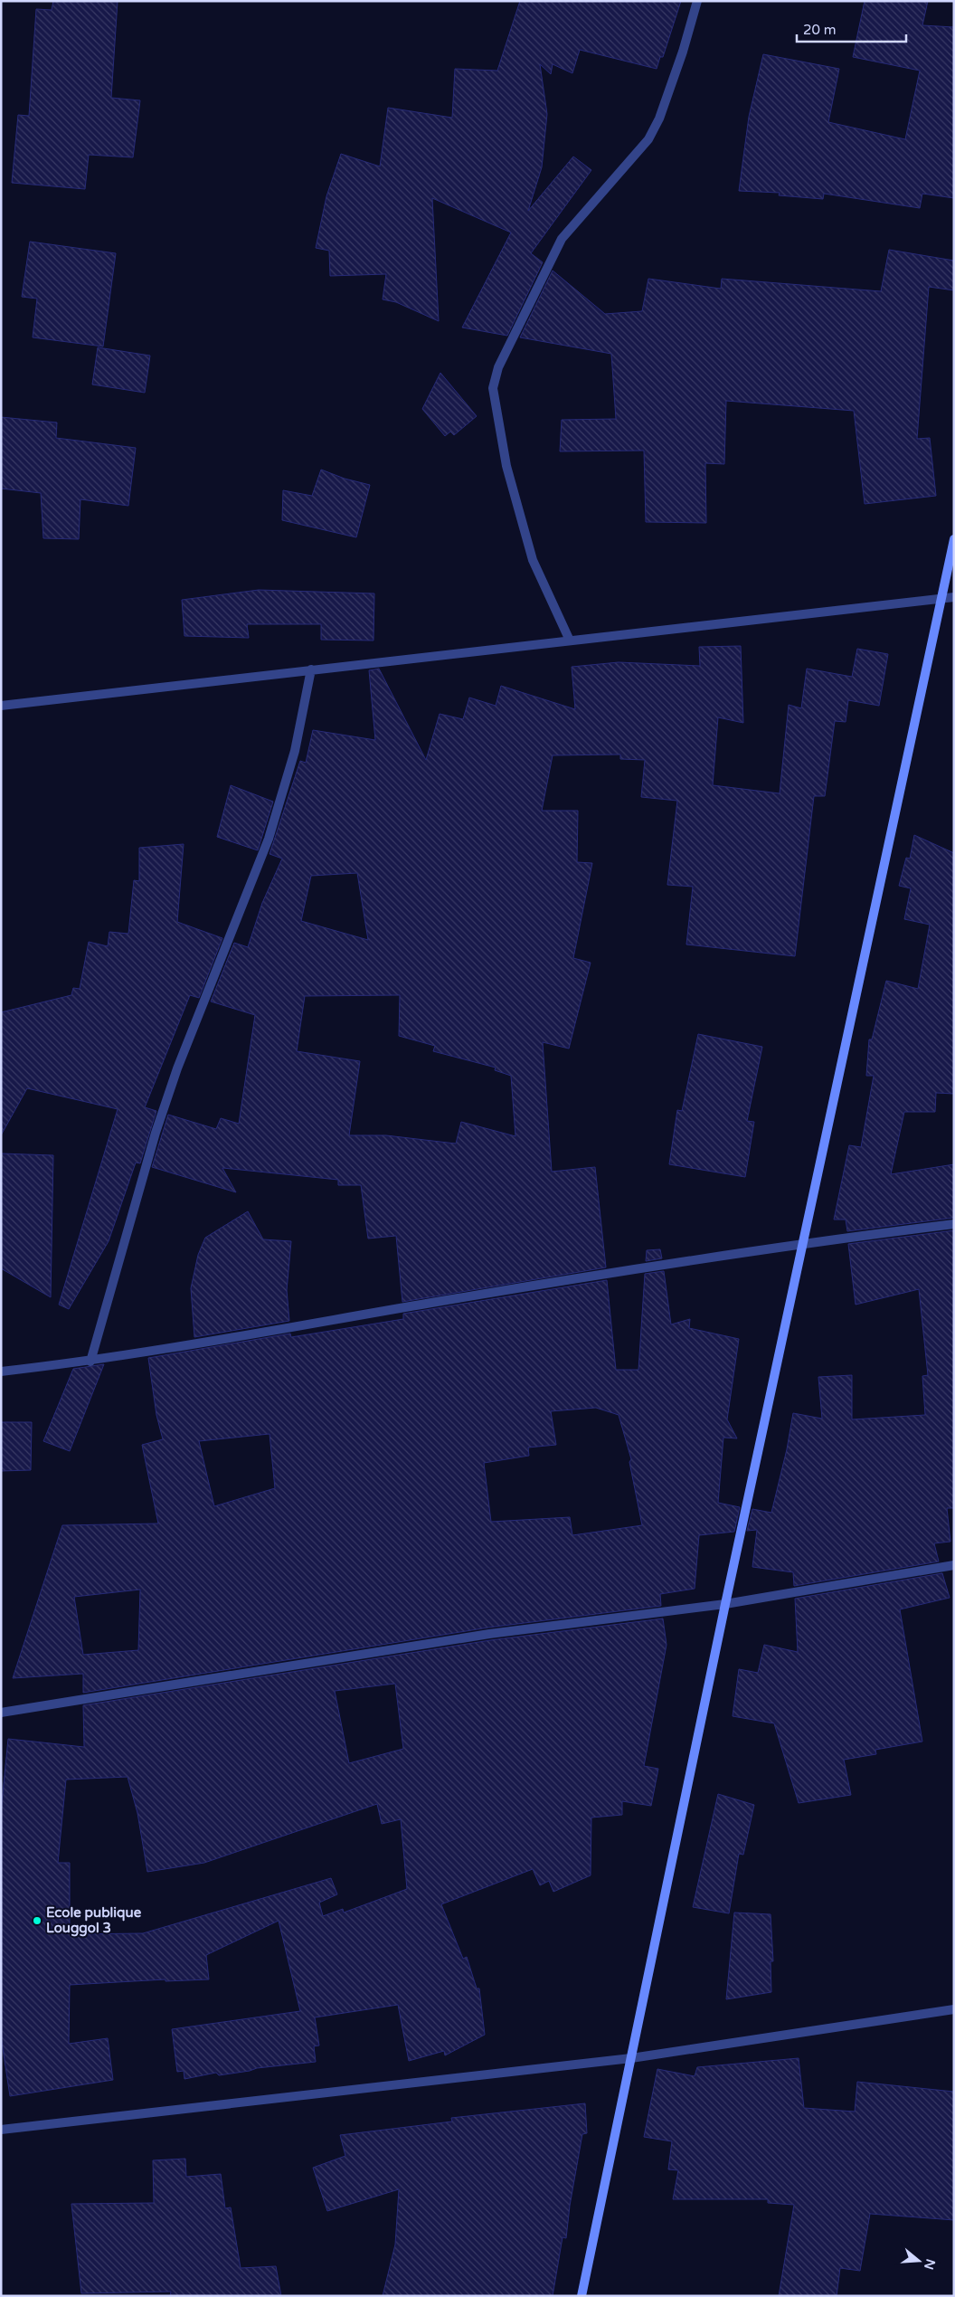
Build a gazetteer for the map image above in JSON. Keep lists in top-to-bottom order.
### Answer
{
  "places": ["Ecole publique Louggol 3"],
  "scale_bar": "20 m",
  "north": "right"
}
